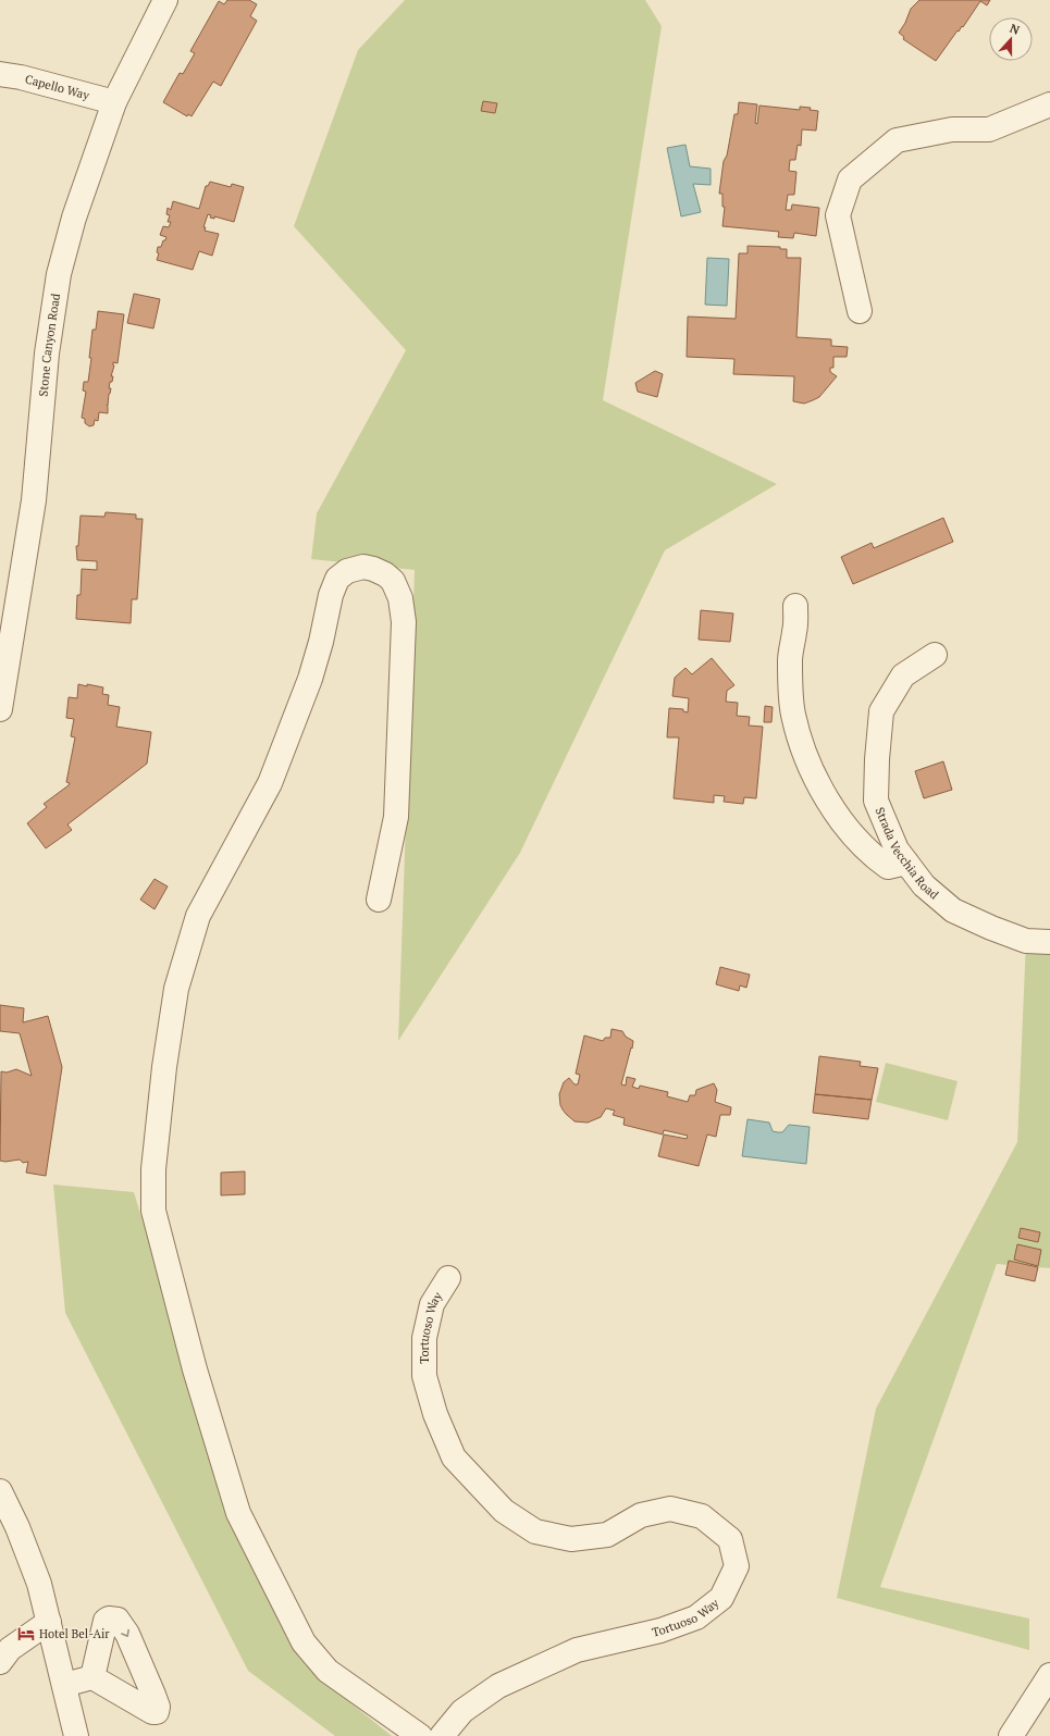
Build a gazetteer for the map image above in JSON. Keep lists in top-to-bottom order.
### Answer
{
  "streets": {
    "street": [
      "Capello Way",
      "Stone Canyon Road",
      "Strada Vecchia Road",
      "Tortuoso Way"
    ]
  },
  "crossings": [
    ["Capello Way", "Stone Canyon Road"]
  ],
  "places": {
    "hotel": ["Hotel Bel-Air"]
  },
  "north": "top"
}
